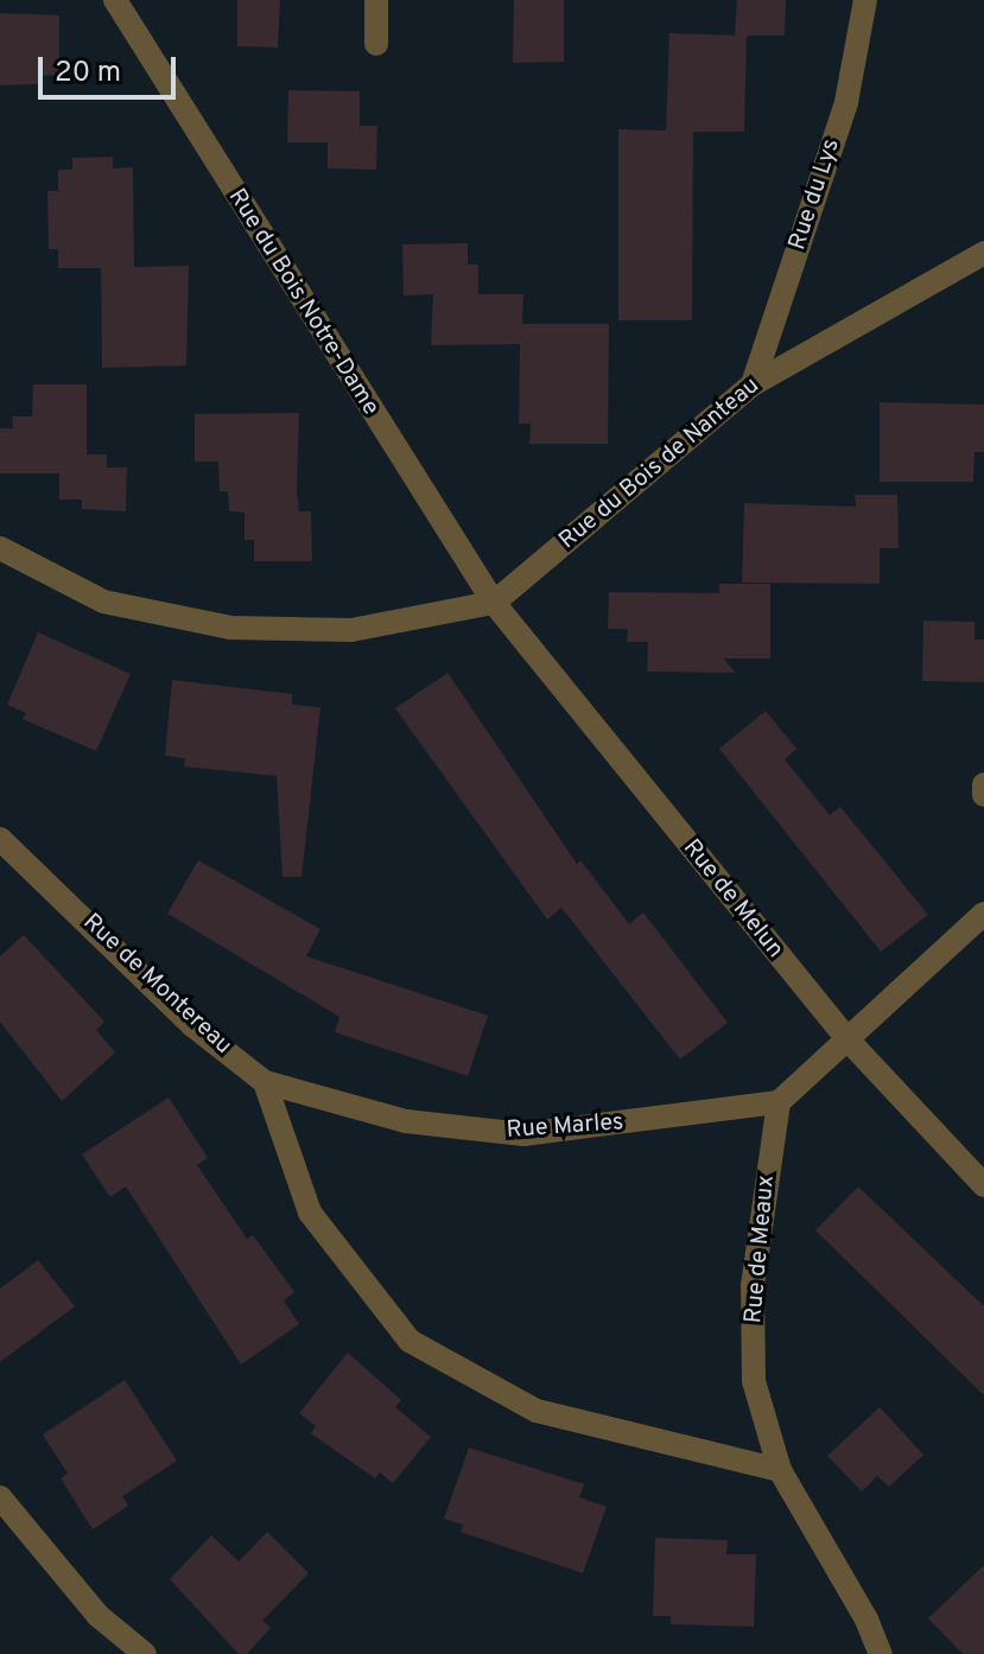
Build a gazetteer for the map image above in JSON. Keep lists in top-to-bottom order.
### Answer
{
  "streets": {
    "street": [
      "Rue du Lys",
      "Rue du Bois Notre-Dame",
      "Rue du Bois de Nanteau",
      "Rue de Melun",
      "Rue de Montereau",
      "Rue Marles",
      "Rue de Meaux"
    ]
  },
  "crossings": [
    ["Rue du Lys", "Rue du Bois de Nanteau"],
    ["Rue du Bois Notre-Dame", "Rue du Bois de Nanteau"],
    ["Rue du Bois Notre-Dame", "Rue de Melun"],
    ["Rue du Bois de Nanteau", "Rue de Melun"],
    ["Rue de Montereau", "Rue Marles"],
    ["Rue Marles", "Rue de Meaux"]
  ],
  "scale_bar": "20 m"
}
